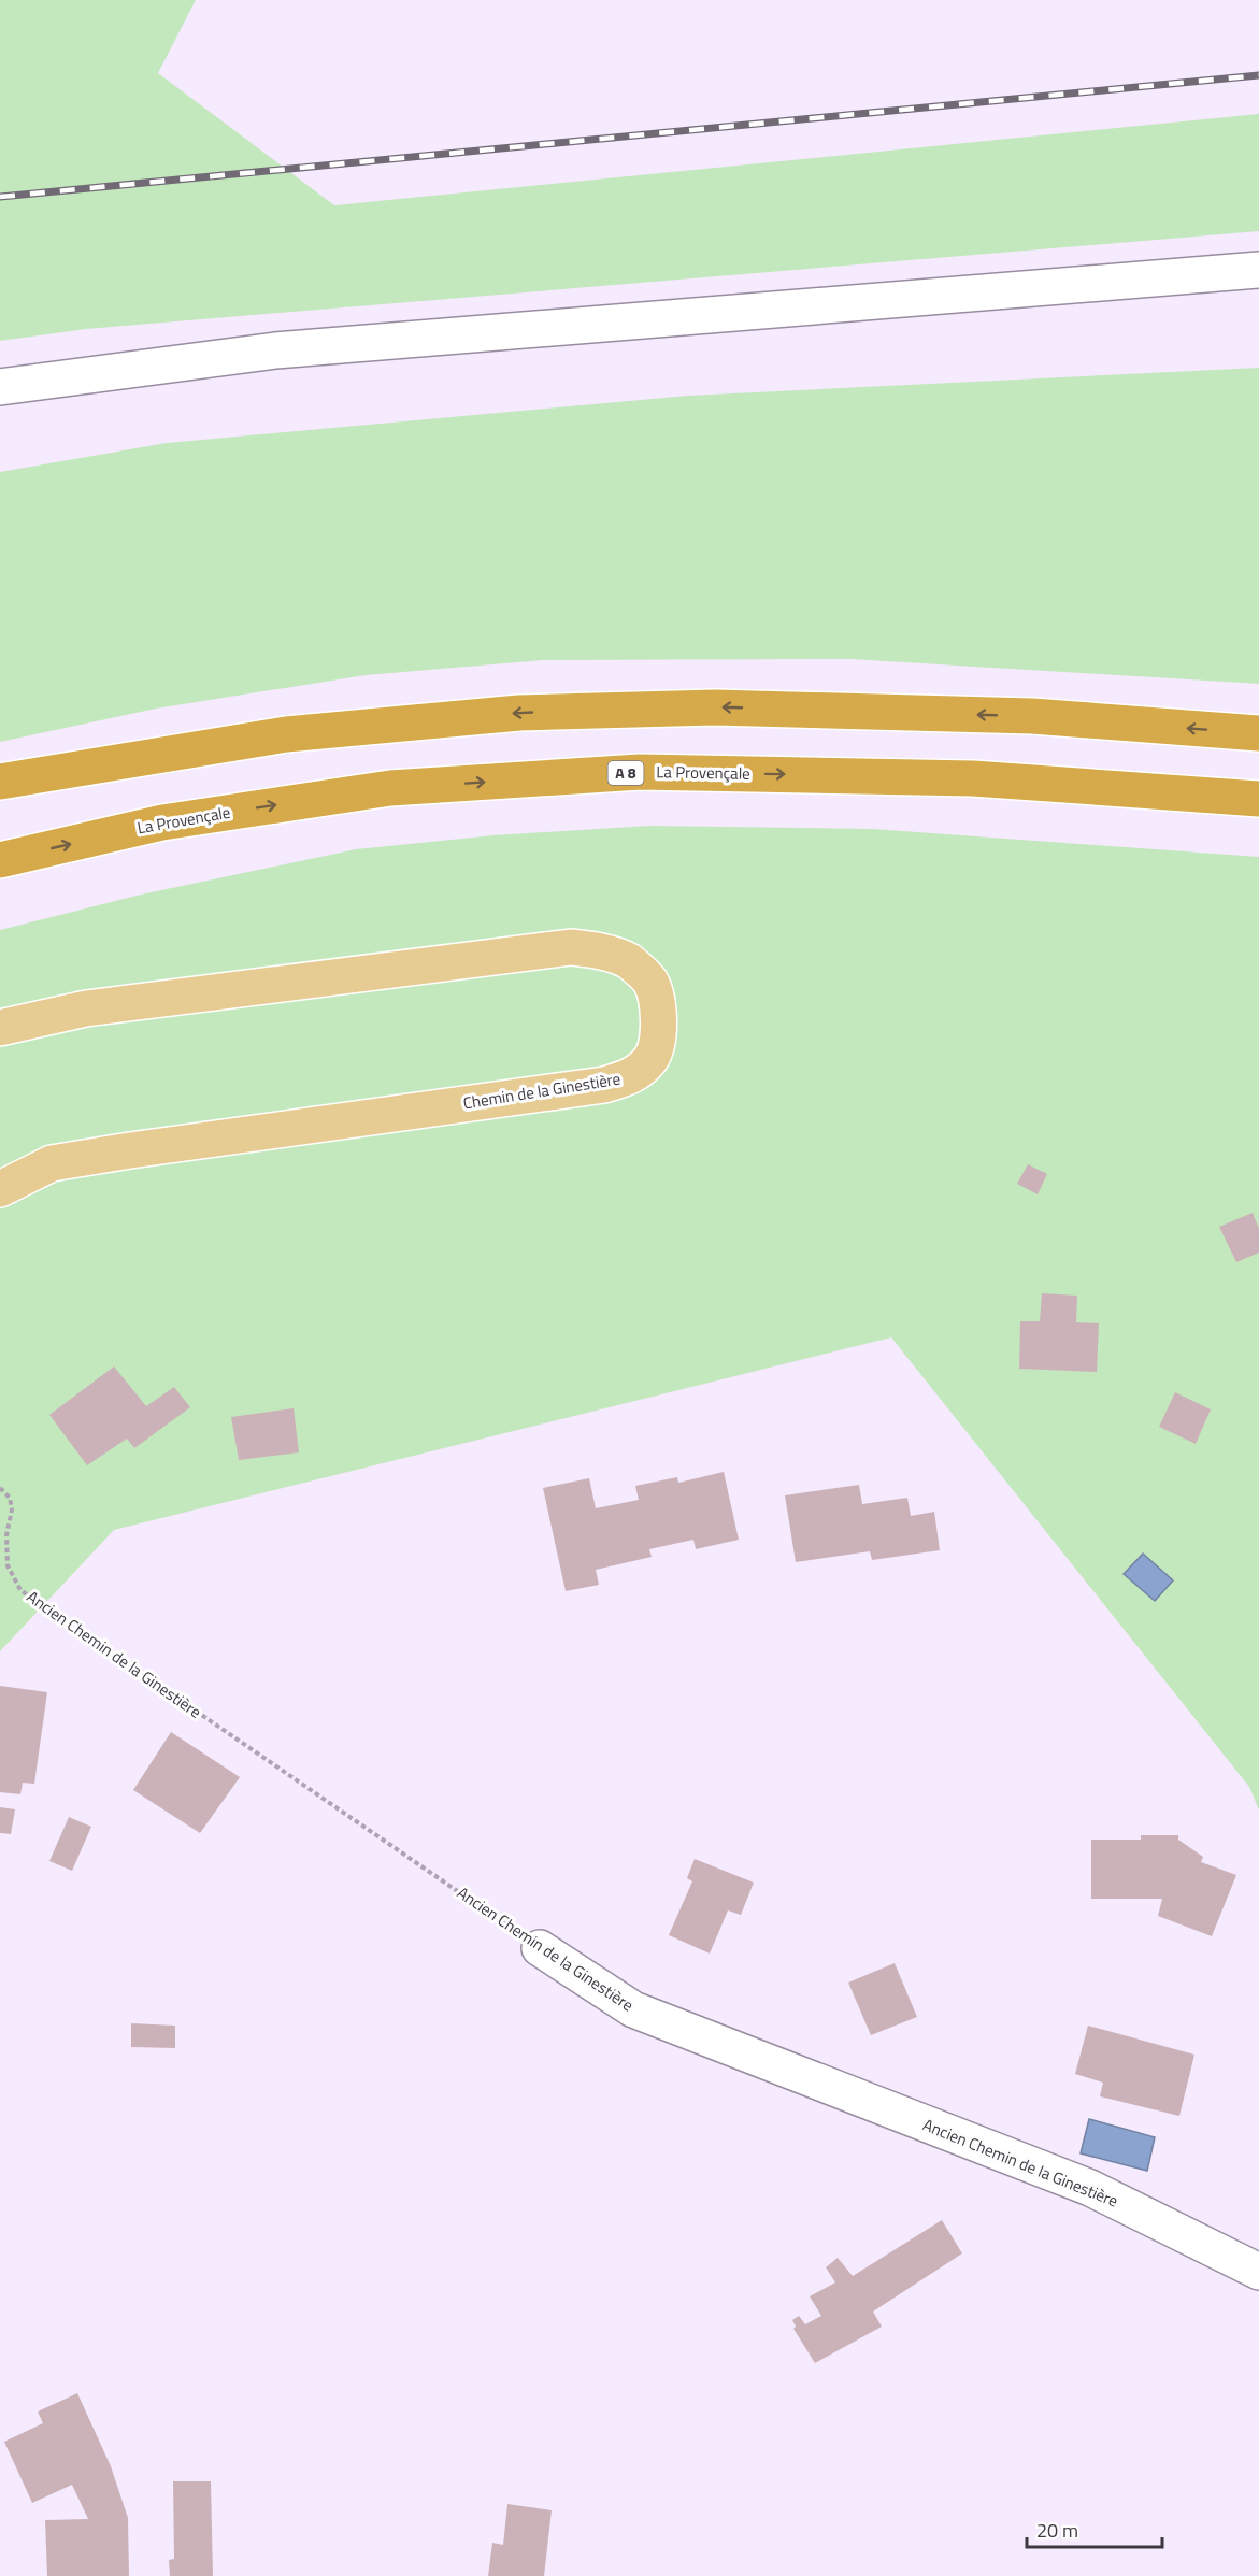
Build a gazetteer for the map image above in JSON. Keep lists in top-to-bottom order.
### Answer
{
  "streets": {
    "highway": ["A 8", "La Provençale"],
    "main road": ["Chemin de la Ginestière"],
    "street": ["Ancien Chemin de la Ginestière"]
  },
  "scale_bar": "20 m"
}
